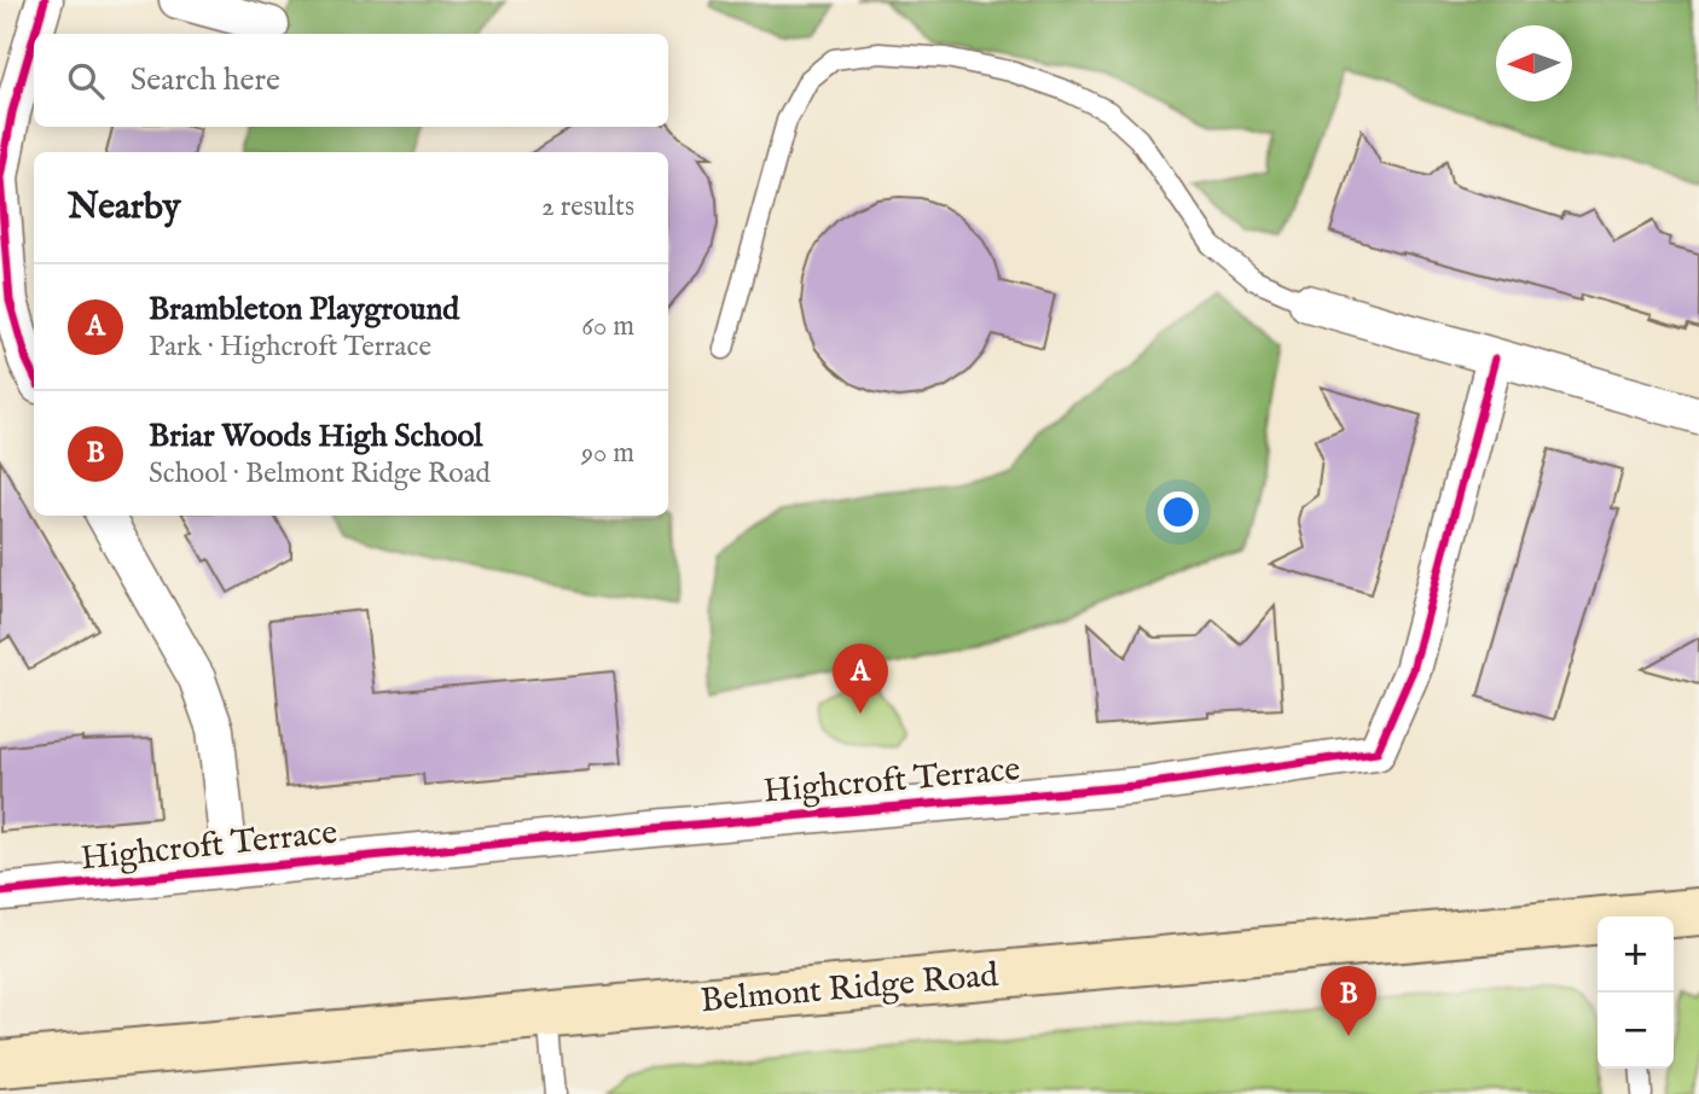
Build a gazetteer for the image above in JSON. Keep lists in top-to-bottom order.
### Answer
{
  "streets": {
    "main road": ["Belmont Ridge Road"],
    "street": ["Highcroft Terrace"]
  },
  "north": "left",
  "page": {
    "search": "Search here",
    "heading": ["Nearby", "2 results"],
    "list": [
      {
        "mark": "A",
        "name": "Brambleton Playground",
        "note": "Park · Highcroft Terrace",
        "value": "60 m"
      },
      {
        "mark": "B",
        "name": "Briar Woods High School",
        "note": "School · Belmont Ridge Road",
        "value": "90 m"
      }
    ],
    "pins": ["A", "B"],
    "map_buttons": ["+", "−"]
  }
}
